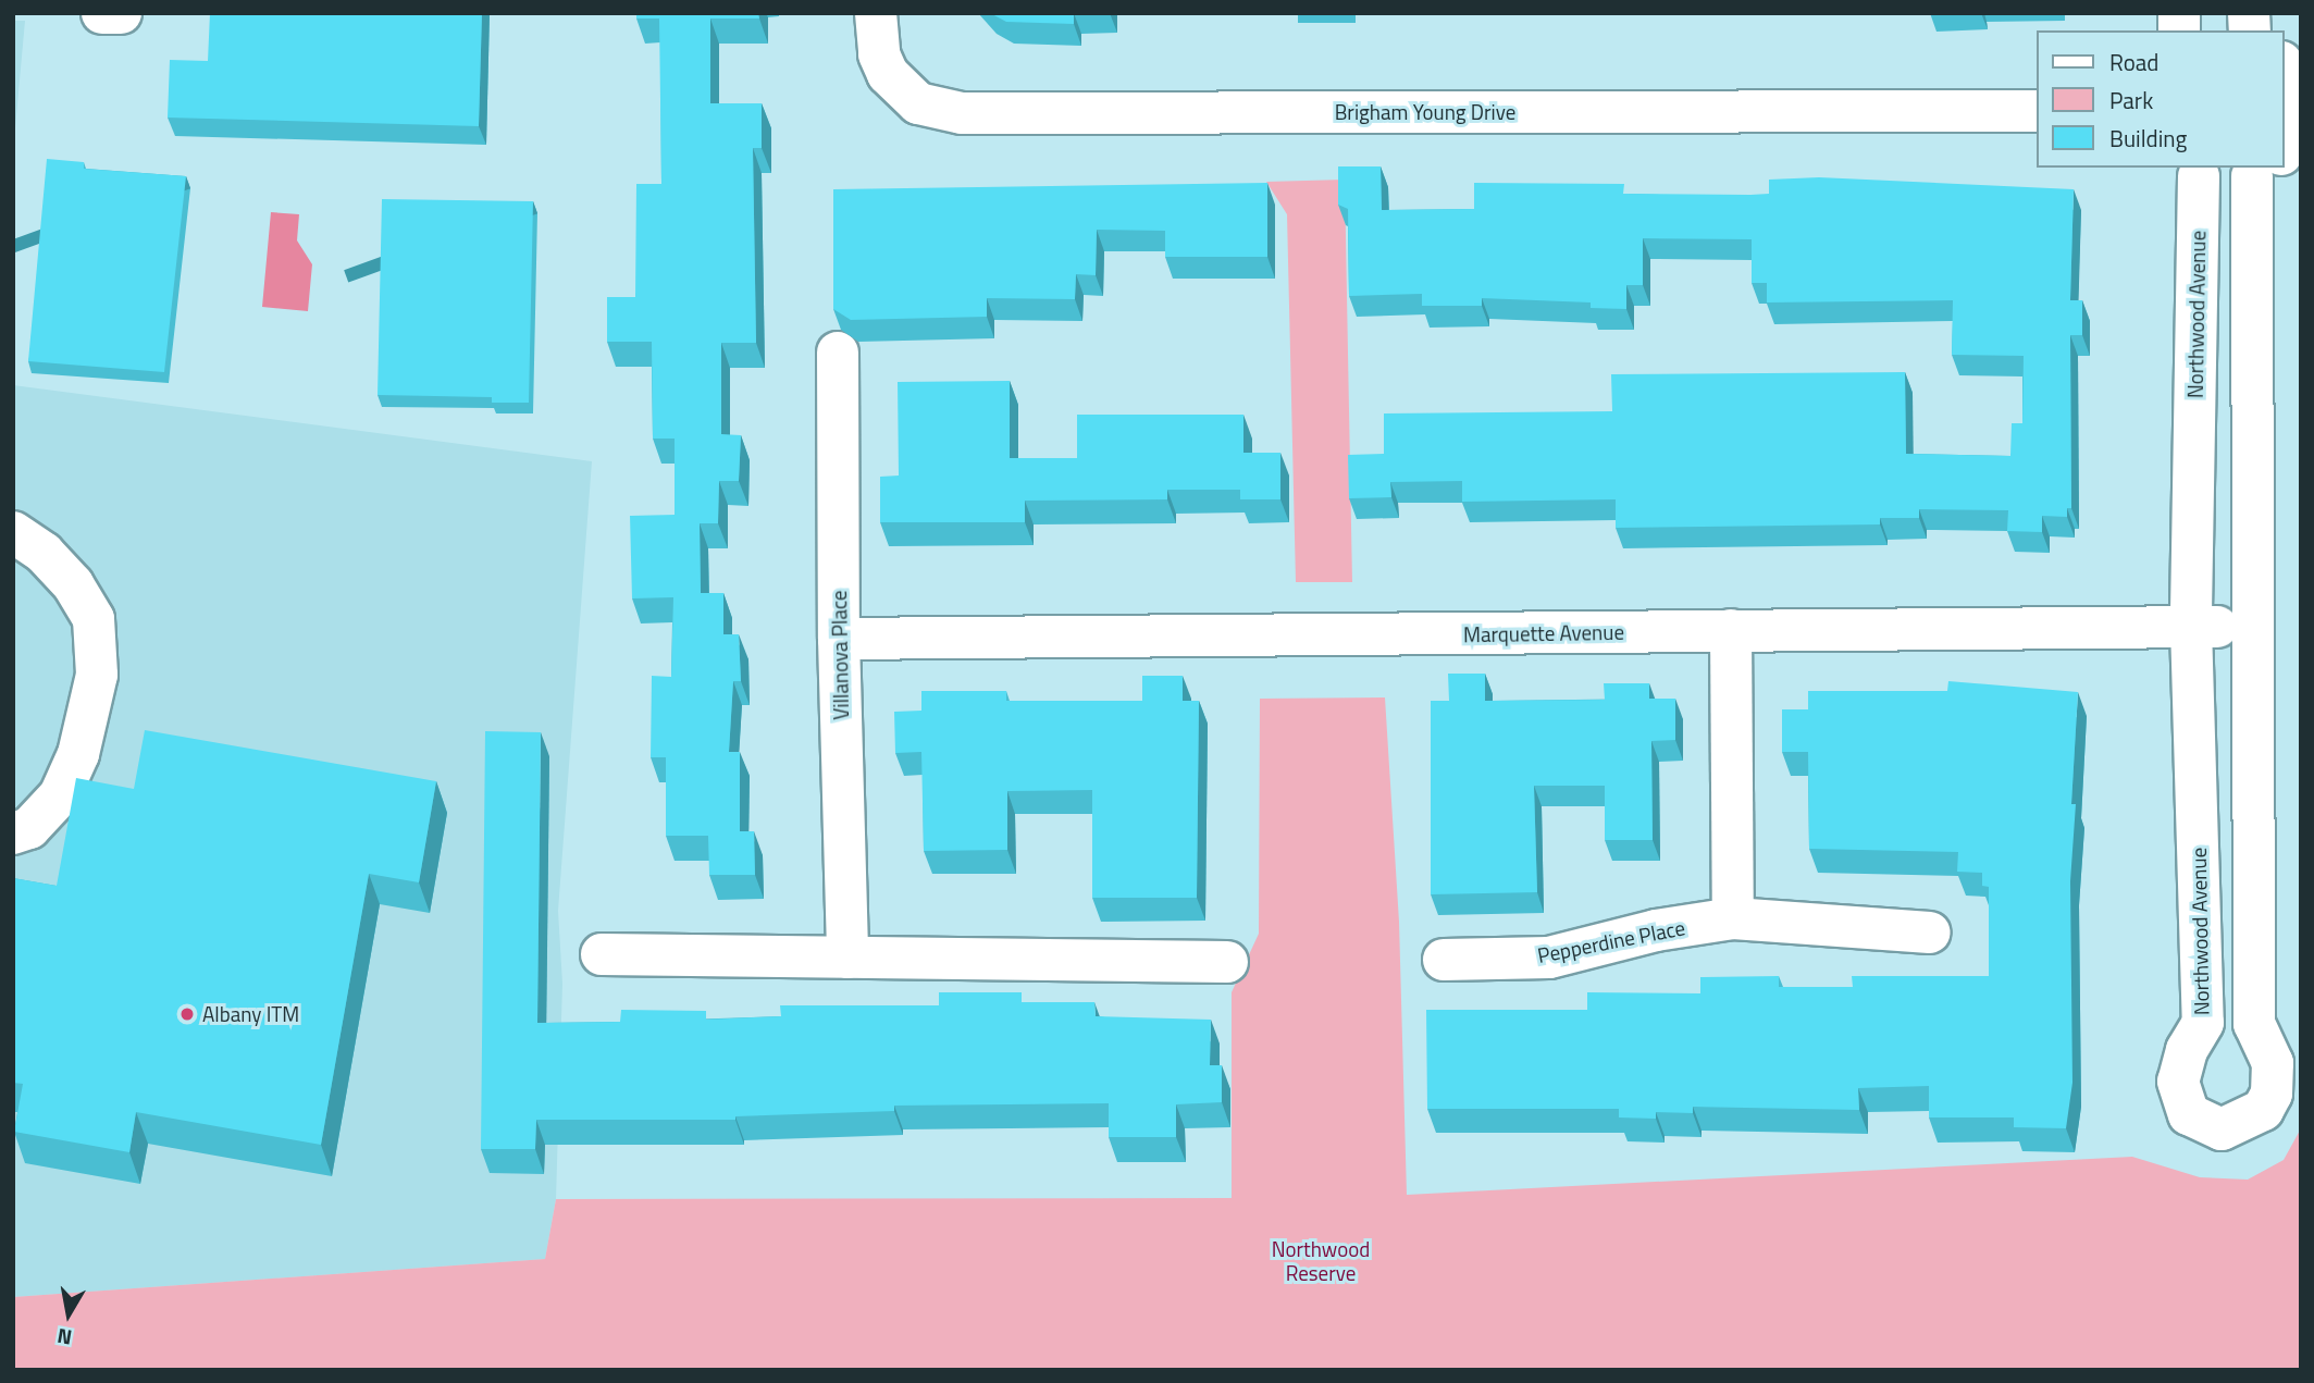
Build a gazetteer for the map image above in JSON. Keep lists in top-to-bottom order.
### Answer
{
  "streets": {
    "street": [
      "Brigham Young Drive",
      "Northwood Avenue",
      "Marquette Avenue",
      "Villanova Place",
      "Pepperdine Place"
    ]
  },
  "crossings": [
    ["Northwood Avenue", "Marquette Avenue"],
    ["Marquette Avenue", "Villanova Place"]
  ],
  "parks": ["Northwood Reserve"],
  "places": ["Albany ITM"],
  "legend": ["Road", "Park", "Building"],
  "north": "bottom"
}
